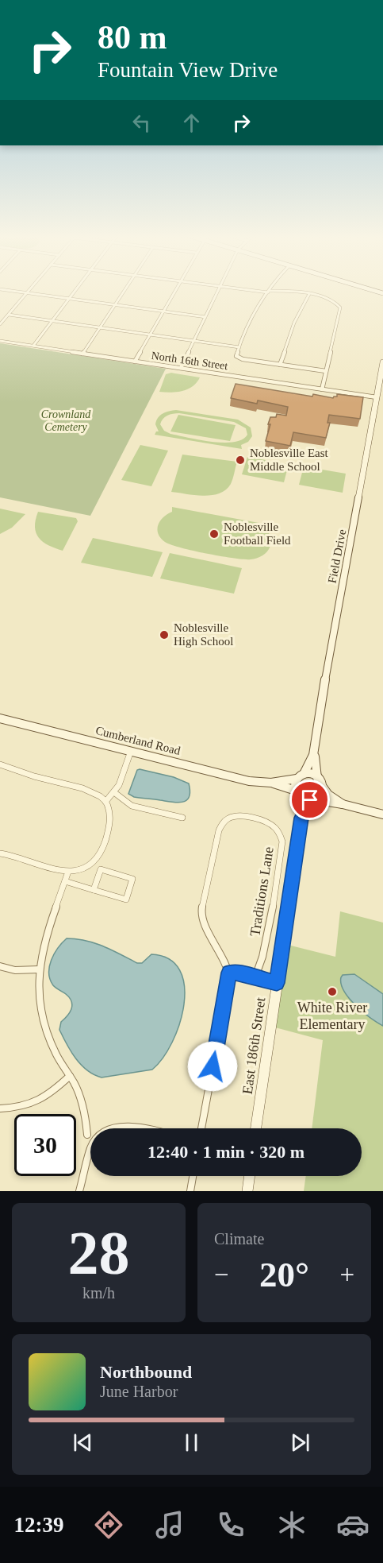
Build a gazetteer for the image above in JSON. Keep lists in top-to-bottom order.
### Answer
{
  "streets": {
    "street": [
      "North 16th Street",
      "Field Drive",
      "Cumberland Road",
      "Traditions Lane",
      "East 186th Street"
    ]
  },
  "crossings": [
    ["North 16th Street", "Field Drive"],
    ["Cumberland Road", "East 186th Street"]
  ],
  "parks": ["Crownland Cemetery"],
  "places": [
    "Noblesville East Middle School",
    "Noblesville Football Field",
    "Noblesville High School",
    "White River Elementary"
  ],
  "page": {
    "turn": ["80 m", "Fountain View Drive"],
    "limit": "30",
    "trip": "12:40 · 1 min · 320 m",
    "tile": [
      ["28", "km/h"],
      "Climate"
    ],
    "heat": ["−", "20°", "+"],
    "song": ["Northbound", "June Harbor"],
    "tabs": "12:39"
  }
}
